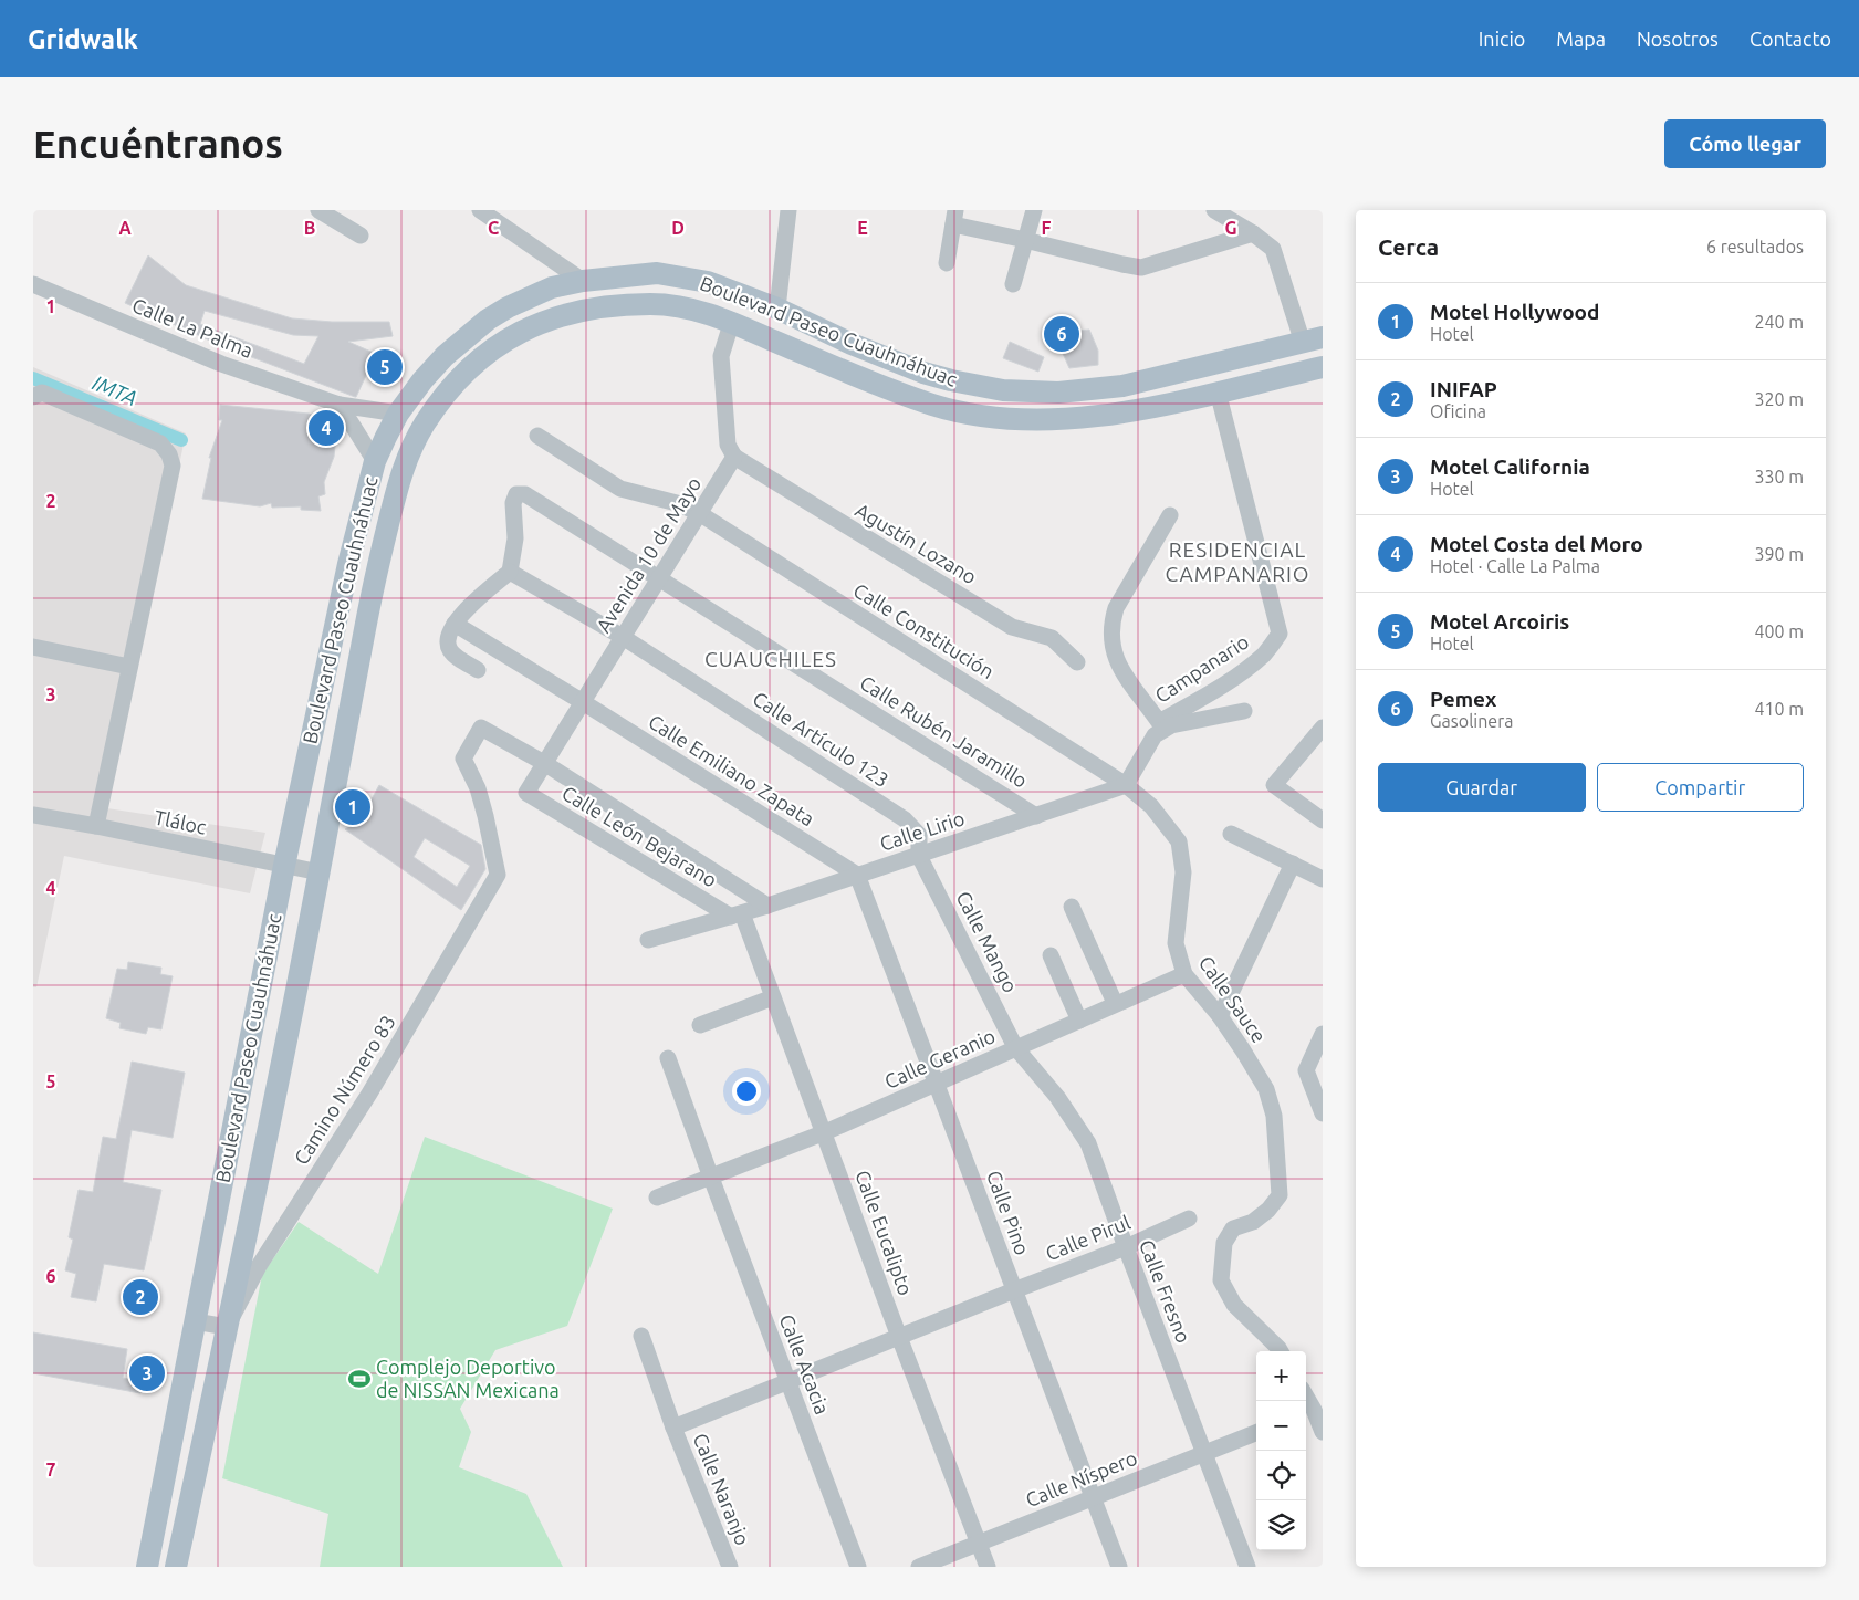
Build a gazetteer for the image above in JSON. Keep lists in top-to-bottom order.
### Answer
{
  "streets": {
    "main road": ["Boulevard Paseo Cuauhnáhuac"],
    "street": [
      "Calle La Palma",
      "Agustín Lozano",
      "Avenida 10 de Mayo",
      "Calle Constitución",
      "Campanario",
      "Calle Rubén Jaramillo",
      "Calle Artículo 123",
      "Calle Emiliano Zapata",
      "Tláloc",
      "Calle Lirio",
      "Calle León Bejarano",
      "Calle Mango",
      "Calle Sauce",
      "Calle Geranio",
      "Camino Número 83",
      "Calle Pino",
      "Calle Eucalipto",
      "Calle Pirul",
      "Calle Fresno",
      "Calle Acacia",
      "Calle Níspero",
      "Calle Naranjo"
    ]
  },
  "crossings": [
    ["Calle La Palma", "Boulevard Paseo Cuauhnáhuac"],
    ["Boulevard Paseo Cuauhnáhuac", "Campanario"],
    ["Boulevard Paseo Cuauhnáhuac", "Tláloc"],
    ["Boulevard Paseo Cuauhnáhuac", "Camino Número 83"],
    ["Agustín Lozano", "Avenida 10 de Mayo"],
    ["Avenida 10 de Mayo", "Calle Constitución"],
    ["Avenida 10 de Mayo", "Calle Rubén Jaramillo"],
    ["Avenida 10 de Mayo", "Calle Artículo 123"],
    ["Avenida 10 de Mayo", "Calle Emiliano Zapata"],
    ["Avenida 10 de Mayo", "Calle León Bejarano"],
    ["Avenida 10 de Mayo", "Camino Número 83"],
    ["Calle Constitución", "Calle Lirio"],
    ["Calle Constitución", "Calle Sauce"],
    ["Calle Rubén Jaramillo", "Calle Artículo 123"],
    ["Calle Rubén Jaramillo", "Calle Lirio"],
    ["Calle Artículo 123", "Calle Lirio"],
    ["Calle Artículo 123", "Calle Mango"],
    ["Calle Emiliano Zapata", "Calle Lirio"],
    ["Calle Emiliano Zapata", "Calle Pino"],
    ["Calle Lirio", "Calle León Bejarano"],
    ["Calle Lirio", "Calle Mango"],
    ["Calle Lirio", "Calle Sauce"],
    ["Calle Lirio", "Calle Pino"],
    ["Calle Lirio", "Calle Eucalipto"],
    ["Calle León Bejarano", "Calle Eucalipto"],
    ["Calle Mango", "Calle Geranio"],
    ["Calle Mango", "Calle Fresno"],
    ["Calle Sauce", "Calle Geranio"],
    ["Calle Geranio", "Calle Pino"],
    ["Calle Geranio", "Calle Eucalipto"],
    ["Calle Geranio", "Calle Fresno"],
    ["Calle Geranio", "Calle Acacia"],
    ["Calle Pino", "Calle Pirul"],
    ["Calle Pino", "Calle Níspero"],
    ["Calle Eucalipto", "Calle Pirul"],
    ["Calle Eucalipto", "Calle Níspero"],
    ["Calle Pirul", "Calle Fresno"],
    ["Calle Pirul", "Calle Acacia"],
    ["Calle Pirul", "Calle Naranjo"],
    ["Calle Fresno", "Calle Níspero"]
  ],
  "districts": ["RESIDENCIAL CAMPANARIO", "CUAUCHILES"],
  "water": ["IMTA"],
  "places": {
    "sports": ["Complejo Deportivo de NISSAN Mexicana"]
  },
  "page": {
    "header": "Gridwalk",
    "nav": [
      "Inicio",
      "Mapa",
      "Nosotros",
      "Contacto"
    ],
    "buttons": [
      "Cómo llegar",
      ["Guardar", "Compartir"]
    ],
    "title": "Encuéntranos",
    "heading": ["Cerca", "6 resultados"],
    "list": [
      {
        "mark": "1",
        "name": "Motel Hollywood",
        "note": "Hotel",
        "value": "240 m"
      },
      {
        "mark": "2",
        "name": "INIFAP",
        "note": "Oficina",
        "value": "320 m"
      },
      {
        "mark": "3",
        "name": "Motel California",
        "note": "Hotel",
        "value": "330 m"
      },
      {
        "mark": "4",
        "name": "Motel Costa del Moro",
        "note": "Hotel · Calle La Palma",
        "value": "390 m"
      },
      {
        "mark": "5",
        "name": "Motel Arcoiris",
        "note": "Hotel",
        "value": "400 m"
      },
      {
        "mark": "6",
        "name": "Pemex",
        "note": "Gasolinera",
        "value": "410 m"
      }
    ],
    "pins": [
      "6",
      "5",
      "4",
      "1",
      "2",
      "3"
    ],
    "map_buttons": ["+", "−"]
  },
  "grid": {
    "columns": [
      "A",
      "B",
      "C",
      "D",
      "E",
      "F",
      "G"
    ],
    "rows": [
      "1",
      "2",
      "3",
      "4",
      "5",
      "6",
      "7"
    ]
  }
}
